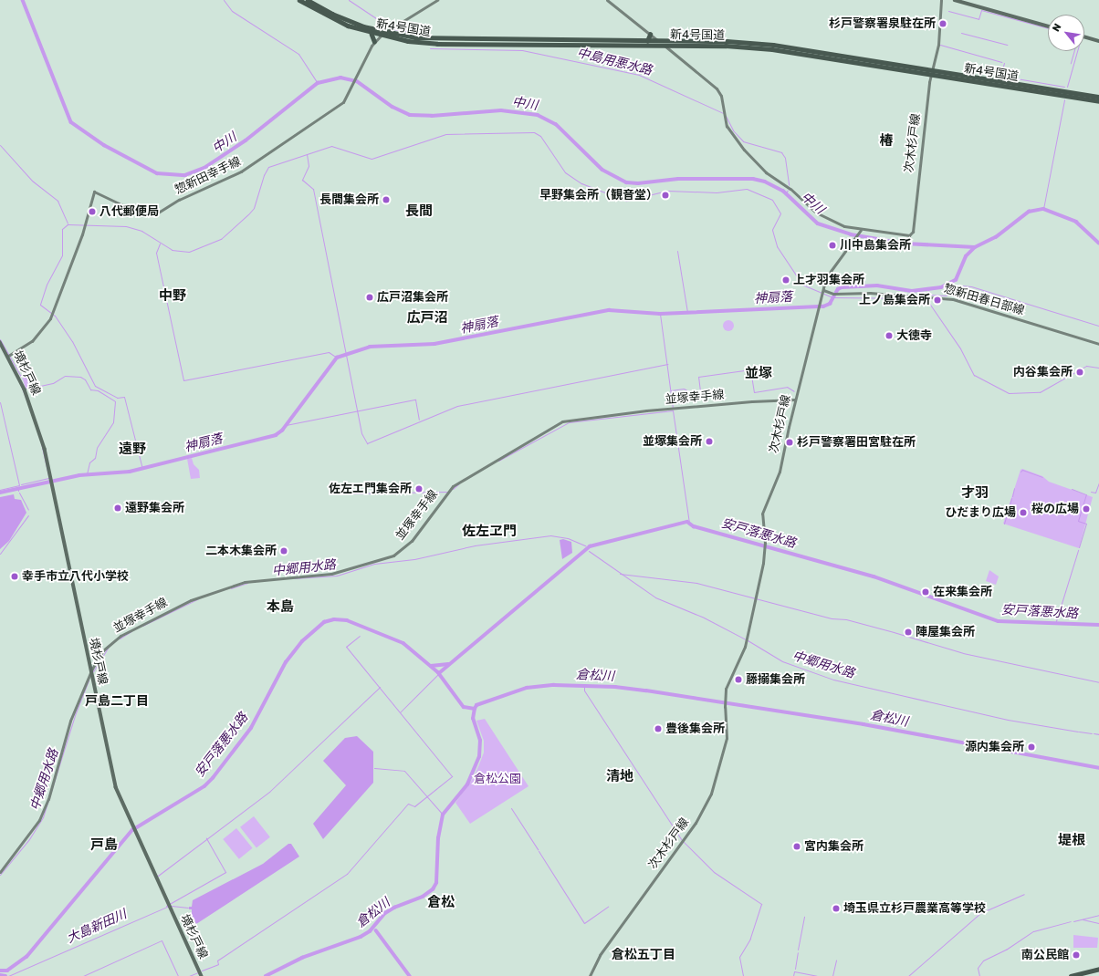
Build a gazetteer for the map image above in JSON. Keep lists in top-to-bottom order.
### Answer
{
  "streets": {
    "highway": ["新4号国道"],
    "main road": [
      "次木杉戸線",
      "惣新田幸手線",
      "惣新田春日部線",
      "境杉戸線",
      "並塚幸手線"
    ]
  },
  "crossings": [
    ["新4号国道", "次木杉戸線"],
    ["新4号国道", "惣新田幸手線"],
    ["次木杉戸線", "惣新田春日部線"],
    ["次木杉戸線", "並塚幸手線"],
    ["惣新田幸手線", "境杉戸線"],
    ["境杉戸線", "並塚幸手線"]
  ],
  "districts": [
    "椿",
    "長間",
    "中野",
    "広戸沼",
    "並塚",
    "遠野",
    "才羽",
    "佐左ヱ門",
    "本島",
    "戸島二丁目",
    "清地",
    "堤根",
    "戸島",
    "倉松",
    "倉松五丁目"
  ],
  "water": [
    "中島用悪水路",
    "中川",
    "神扇落",
    "安戸落悪水路",
    "中郷用水路",
    "倉松川",
    "大島新田川"
  ],
  "parks": ["倉松公園"],
  "places": [
    "杉戸警察署泉駐在所",
    "早野集会所（観音堂）",
    "長間集会所",
    "八代郵便局",
    "川中島集会所",
    "上才羽集会所",
    "広戸沼集会所",
    "上ノ島集会所",
    "大徳寺",
    "内谷集会所",
    "並塚集会所",
    "杉戸警察署田宮駐在所",
    "佐左エ門集会所",
    "遠野集会所",
    "桜の広場",
    "ひだまり広場",
    "二本木集会所",
    "幸手市立八代小学校",
    "在来集会所",
    "陣屋集会所",
    "藤搦集会所",
    "豊後集会所",
    "源内集会所",
    "宮内集会所",
    "埼玉県立杉戸農業高等学校",
    "南公民館"
  ],
  "north": "top left"
}
